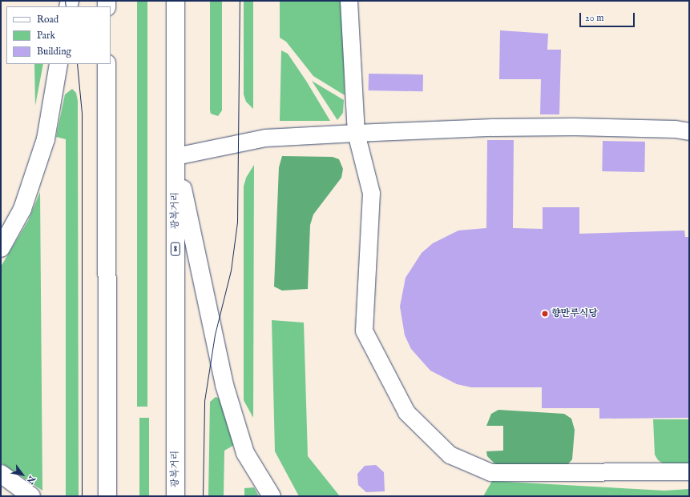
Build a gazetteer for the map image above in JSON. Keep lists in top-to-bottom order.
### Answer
{
  "streets": {
    "highway": ["광복거리", "8"]
  },
  "places": ["향만루식당"],
  "legend": ["Road", "Park", "Building"],
  "scale_bar": "20 m",
  "north": "bottom right"
}
